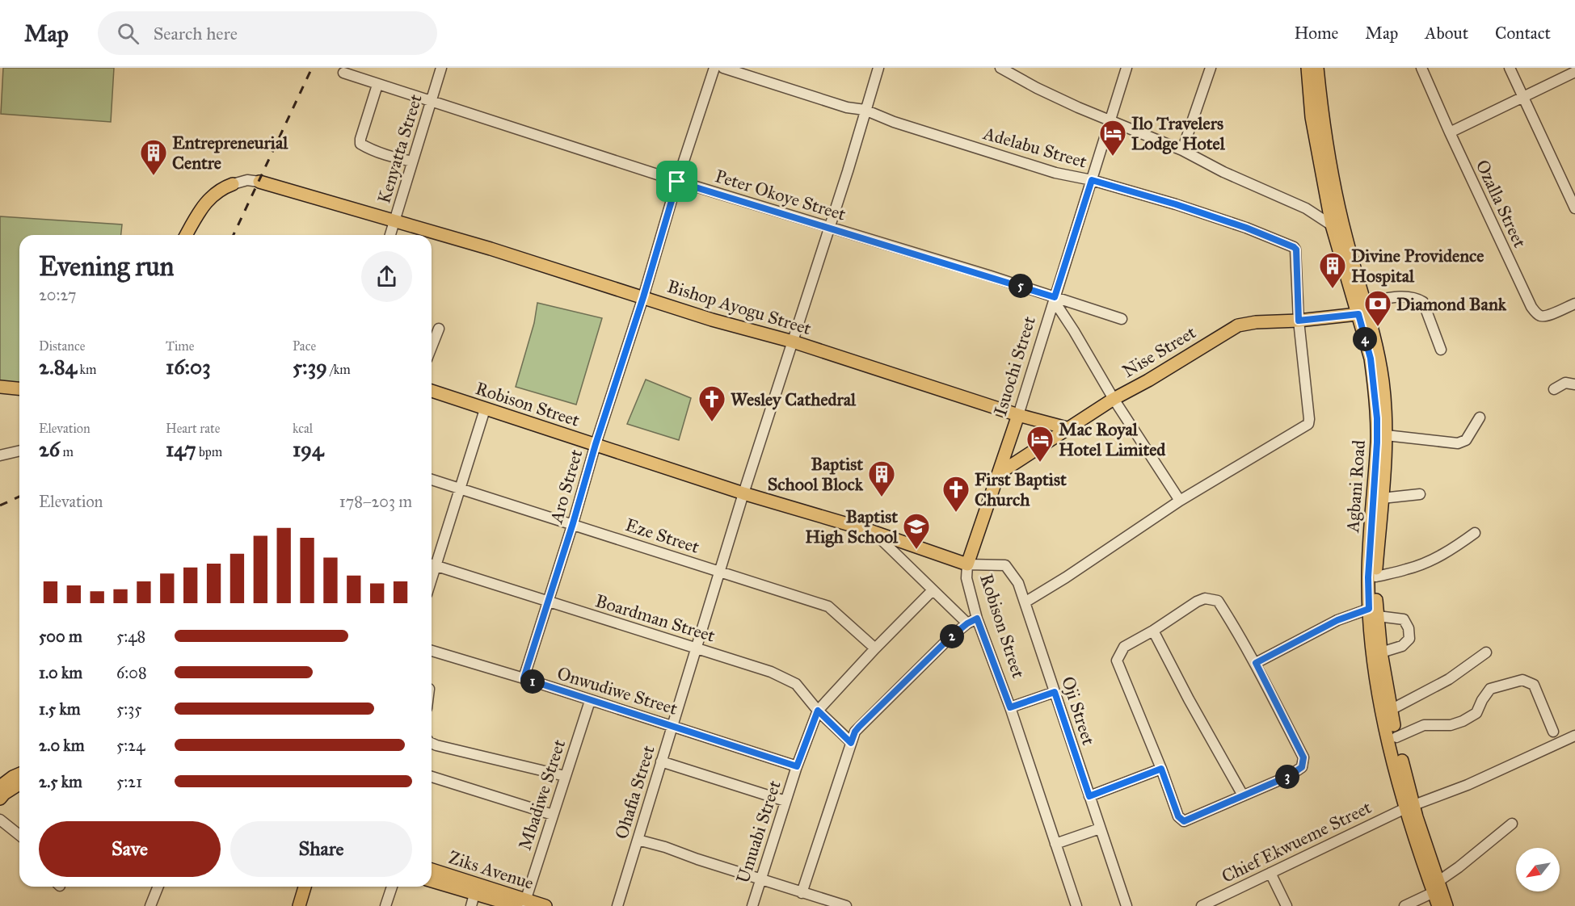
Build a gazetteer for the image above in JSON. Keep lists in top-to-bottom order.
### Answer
{
  "streets": {
    "main road": [
      "Bishop Ayogu Street",
      "Nise Street",
      "Isuochi Street",
      "Robison Street",
      "Agbani Road",
      "Ziks Avenue"
    ],
    "street": [
      "Adelabu Street",
      "Kenyatta Street",
      "Peter Okoye Street",
      "Ozalla Street",
      "Aro Street",
      "Eze Street",
      "Boardman Street",
      "Onwudiwe Street",
      "Oji Street",
      "Ohafia Street",
      "Mbadiwe Street",
      "Umuabi Street",
      "Chief Ekwueme Street"
    ]
  },
  "crossings": [
    ["Adelabu Street", "Nise Street"],
    ["Adelabu Street", "Isuochi Street"],
    ["Adelabu Street", "Ohafia Street"],
    ["Kenyatta Street", "Peter Okoye Street"],
    ["Kenyatta Street", "Bishop Ayogu Street"],
    ["Peter Okoye Street", "Isuochi Street"],
    ["Peter Okoye Street", "Aro Street"],
    ["Peter Okoye Street", "Ohafia Street"],
    ["Bishop Ayogu Street", "Nise Street"],
    ["Bishop Ayogu Street", "Isuochi Street"],
    ["Bishop Ayogu Street", "Aro Street"],
    ["Bishop Ayogu Street", "Ohafia Street"],
    ["Nise Street", "Isuochi Street"],
    ["Nise Street", "Agbani Road"],
    ["Isuochi Street", "Robison Street"],
    ["Isuochi Street", "Oji Street"],
    ["Robison Street", "Aro Street"],
    ["Robison Street", "Oji Street"],
    ["Robison Street", "Ohafia Street"],
    ["Aro Street", "Eze Street"],
    ["Aro Street", "Boardman Street"],
    ["Aro Street", "Onwudiwe Street"],
    ["Agbani Road", "Chief Ekwueme Street"],
    ["Eze Street", "Ohafia Street"],
    ["Eze Street", "Umuabi Street"],
    ["Boardman Street", "Ohafia Street"],
    ["Boardman Street", "Umuabi Street"],
    ["Onwudiwe Street", "Ohafia Street"],
    ["Onwudiwe Street", "Mbadiwe Street"],
    ["Onwudiwe Street", "Umuabi Street"],
    ["Mbadiwe Street", "Ziks Avenue"]
  ],
  "places": {
    "hotel": ["Ilo Travelers Lodge Hotel", "Mac Royal Hotel Limited"],
    "building": ["Entrepreneurial Centre", "Divine Providence Hospital", "Baptist School Block"],
    "bank": ["Diamond Bank"],
    "church": ["Wesley Cathedral", "First Baptist Church"],
    "school or university": ["Baptist High School"]
  },
  "north": "bottom left",
  "page": {
    "header": "Map",
    "search": "Search here",
    "nav": [
      "Home",
      "Map",
      "About",
      "Contact"
    ],
    "heading": ["Evening run", "20:27"],
    "pins": [
      "5",
      "4",
      "2",
      "1",
      "3"
    ],
    "stats": [
      ["Distance", "2.84 km"],
      ["Time", "16:03"],
      ["Pace", "5:39 /km"],
      ["Elevation", "26 m"],
      ["Heart rate", "147 bpm"],
      ["kcal", "194"]
    ],
    "chart": ["Elevation", "178–203 m"],
    "list": [
      {
        "name": "500 m",
        "note": "5:48"
      },
      {
        "name": "1.0 km",
        "note": "6:08"
      },
      {
        "name": "1.5 km",
        "note": "5:35"
      },
      {
        "name": "2.0 km",
        "note": "5:24"
      },
      {
        "name": "2.5 km",
        "note": "5:21"
      }
    ],
    "buttons": ["Save", "Share"]
  }
}
